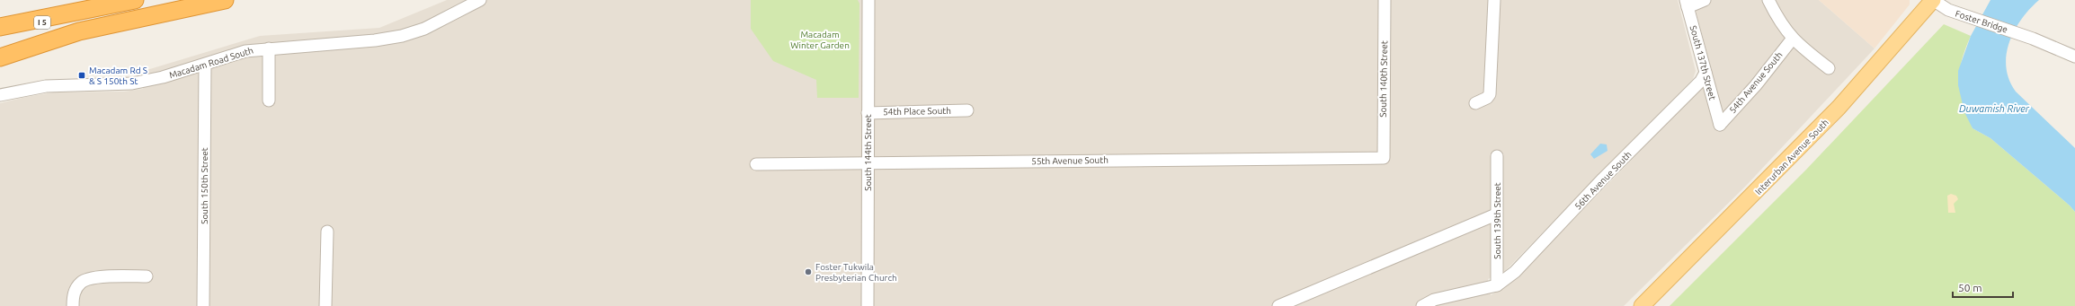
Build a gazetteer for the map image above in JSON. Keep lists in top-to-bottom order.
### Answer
{
  "streets": {
    "highway": ["I 5"],
    "main road": ["Interurban Avenue South"],
    "street": [
      "Foster Bridge",
      "Macadam Road South",
      "South 137th Street",
      "South 140th Street",
      "54th Avenue South",
      "54th Place South",
      "South 144th Street",
      "55th Avenue South",
      "56th Avenue South",
      "South 150th Street",
      "South 139th Street"
    ]
  },
  "crossings": [
    ["Foster Bridge", "Interurban Avenue South"],
    ["Macadam Road South", "South 150th Street"],
    ["South 137th Street", "54th Avenue South"],
    ["South 137th Street", "56th Avenue South"],
    ["South 140th Street", "55th Avenue South"],
    ["54th Place South", "South 144th Street"],
    ["South 144th Street", "55th Avenue South"],
    ["56th Avenue South", "South 139th Street"]
  ],
  "water": ["Duwamish River"],
  "parks": ["Macadam Winter Garden"],
  "places": {
    "transit": ["Macadam Rd S & S 150th St"],
    "other": ["Foster Tukwila Presbyterian Church"]
  },
  "scale_bar": "50 m"
}
